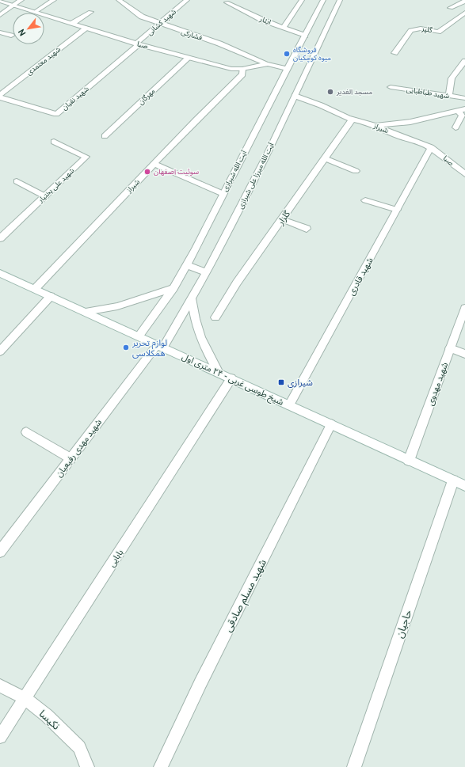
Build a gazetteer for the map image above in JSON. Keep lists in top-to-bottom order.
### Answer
{
  "streets": {
    "street": [
      "ایثار",
      "شهید کشانی",
      "گلپر",
      "فشارکی",
      "صبا",
      "شهید معتمدی",
      "شهید طباطبایی",
      "مهرگان",
      "شهید نقیان",
      "شیراز",
      "آیت الله شیرازی",
      "آیت الله میرزا علی شیرازی",
      "شهید علی بختیار",
      "گلزار",
      "شهید قادری",
      "شیخ طوسی غربی - ۲۴ متری اول",
      "شهید مهدوی",
      "شهید مهدی رفیعیان",
      "بابایی",
      "شهید مسلم صادقی",
      "حاجیان",
      "نکیسا"
    ]
  },
  "crossings": [
    ["ایثار", "آیت الله شیرازی"],
    ["شهید کشانی", "فشارکی"],
    ["شهید کشانی", "صبا"],
    ["شهید کشانی", "شهید نقیان"],
    ["فشارکی", "صبا"],
    ["صبا", "شهید معتمدی"],
    ["صبا", "مهرگان"],
    ["صبا", "شهید نقیان"],
    ["صبا", "شیراز"],
    ["صبا", "آیت الله شیرازی"],
    ["صبا", "شهید قادری"],
    ["شیراز", "آیت الله میرزا علی شیرازی"],
    ["شیراز", "گلزار"],
    ["شیراز", "شهید قادری"],
    ["شیراز", "شیخ طوسی غربی - ۲۴ متری اول"],
    ["آیت الله شیرازی", "شیخ طوسی غربی - ۲۴ متری اول"],
    ["آیت الله میرزا علی شیرازی", "شیخ طوسی غربی - ۲۴ متری اول"],
    ["آیت الله میرزا علی شیرازی", "شهید مهدی رفیعیان"],
    ["شهید قادری", "شیخ طوسی غربی - ۲۴ متری اول"],
    ["شیخ طوسی غربی - ۲۴ متری اول", "شهید مهدوی"],
    ["شیخ طوسی غربی - ۲۴ متری اول", "شهید مهدی رفیعیان"],
    ["شیخ طوسی غربی - ۲۴ متری اول", "بابایی"],
    ["شیخ طوسی غربی - ۲۴ متری اول", "شهید مسلم صادقی"],
    ["شیخ طوسی غربی - ۲۴ متری اول", "حاجیان"],
    ["بابایی", "نکیسا"]
  ],
  "places": {
    "other": [
      "فروشگاه میوه کوچکیان",
      "مسجد الغدیر",
      "سوئیت اصفهان",
      "لوازم تحریر همکلاسی"
    ],
    "transit": ["شیرازی"]
  },
  "north": "bottom left"
}
